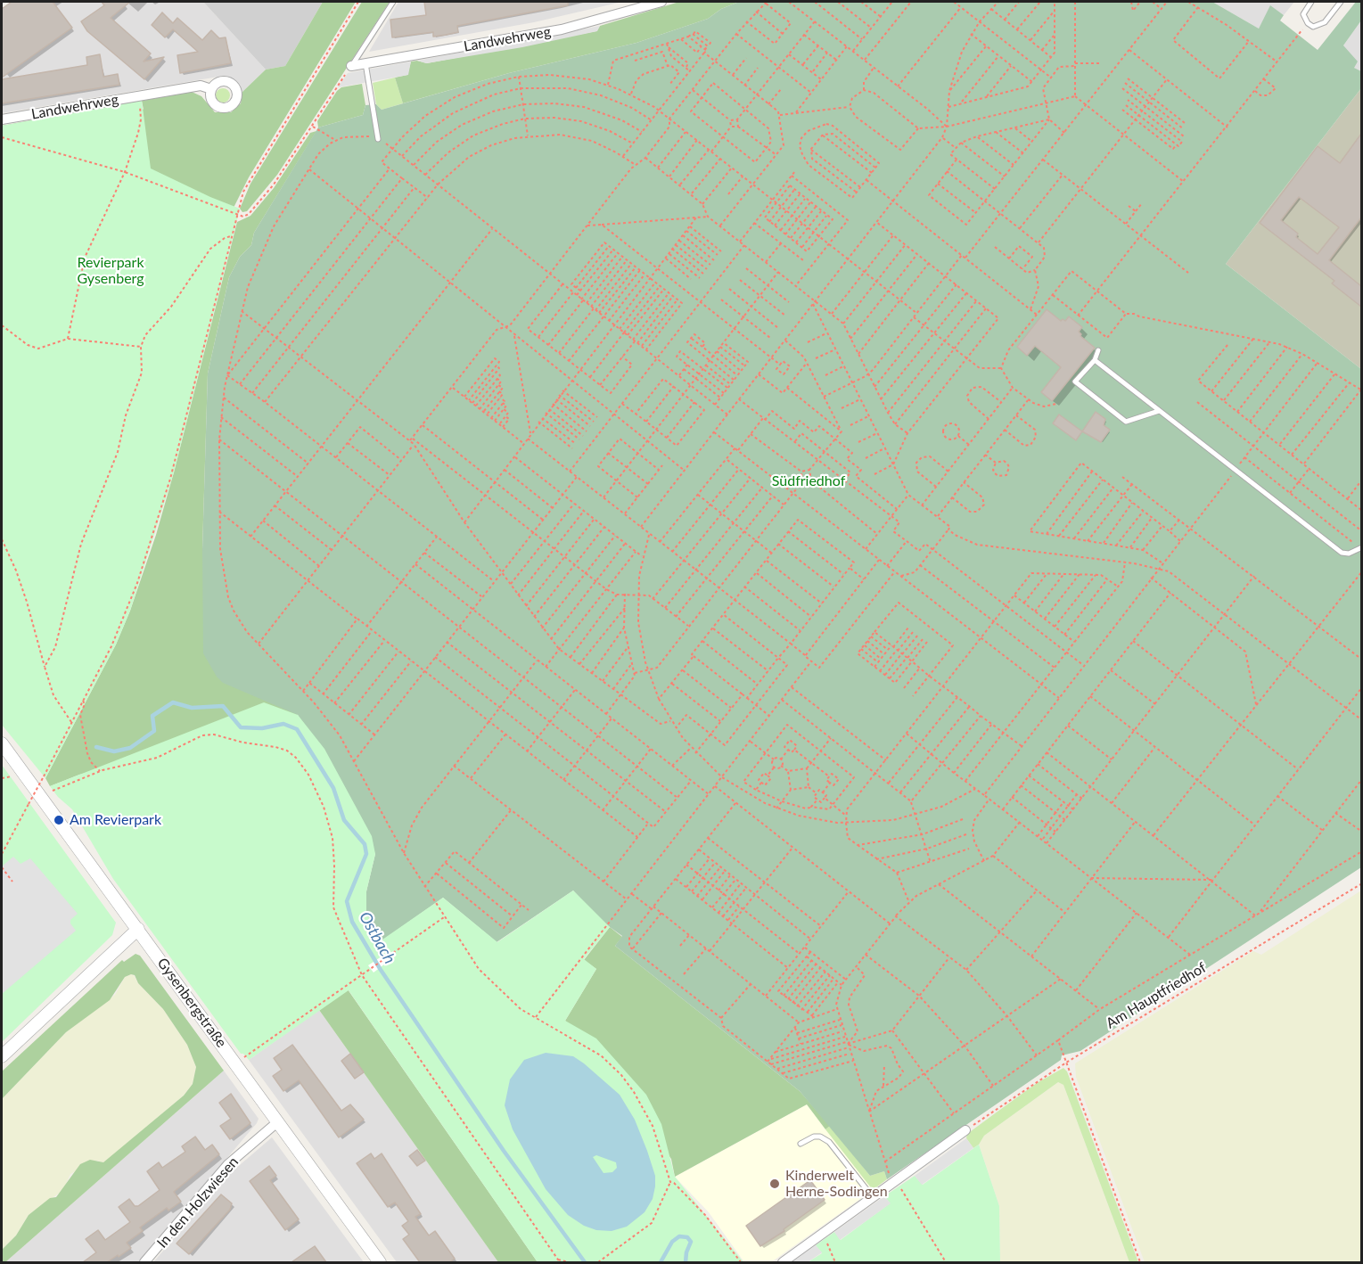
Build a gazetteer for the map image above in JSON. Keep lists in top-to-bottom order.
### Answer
{
  "streets": {
    "street": ["Landwehrweg", "Gysenbergstraße", "In den Holzwiesen"],
    "path": ["Am Hauptfriedhof"]
  },
  "crossings": [
    ["Gysenbergstraße", "In den Holzwiesen"]
  ],
  "water": ["Ostbach"],
  "parks": ["Revierpark Gysenberg", "Südfriedhof"],
  "places": ["Am Revierpark", "Kinderwelt Herne-Sodingen"]
}
